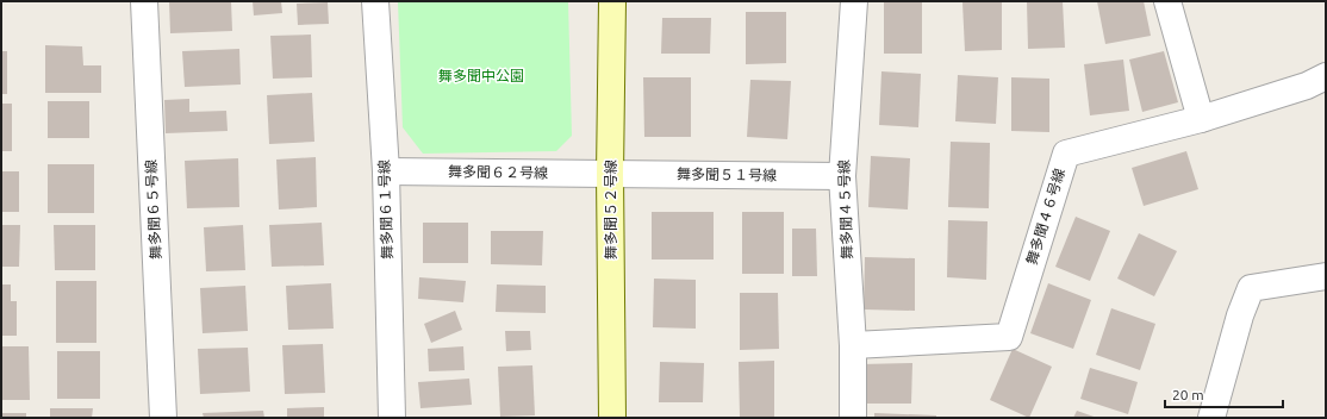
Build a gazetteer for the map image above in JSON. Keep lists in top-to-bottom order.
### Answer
{
  "streets": {
    "street": [
      "舞多聞６２号線",
      "舞多聞５１号線",
      "舞多聞６５号線",
      "舞多聞６１号線",
      "舞多聞５２号線",
      "舞多聞４５号線",
      "舞多聞４６号線"
    ]
  },
  "crossings": [
    ["舞多聞６２号線", "舞多聞５１号線"],
    ["舞多聞６２号線", "舞多聞６１号線"],
    ["舞多聞６２号線", "舞多聞５２号線"],
    ["舞多聞５１号線", "舞多聞５２号線"],
    ["舞多聞５１号線", "舞多聞４５号線"],
    ["舞多聞４５号線", "舞多聞４６号線"]
  ],
  "parks": ["舞多聞中公園"],
  "scale_bar": "20 m"
}
